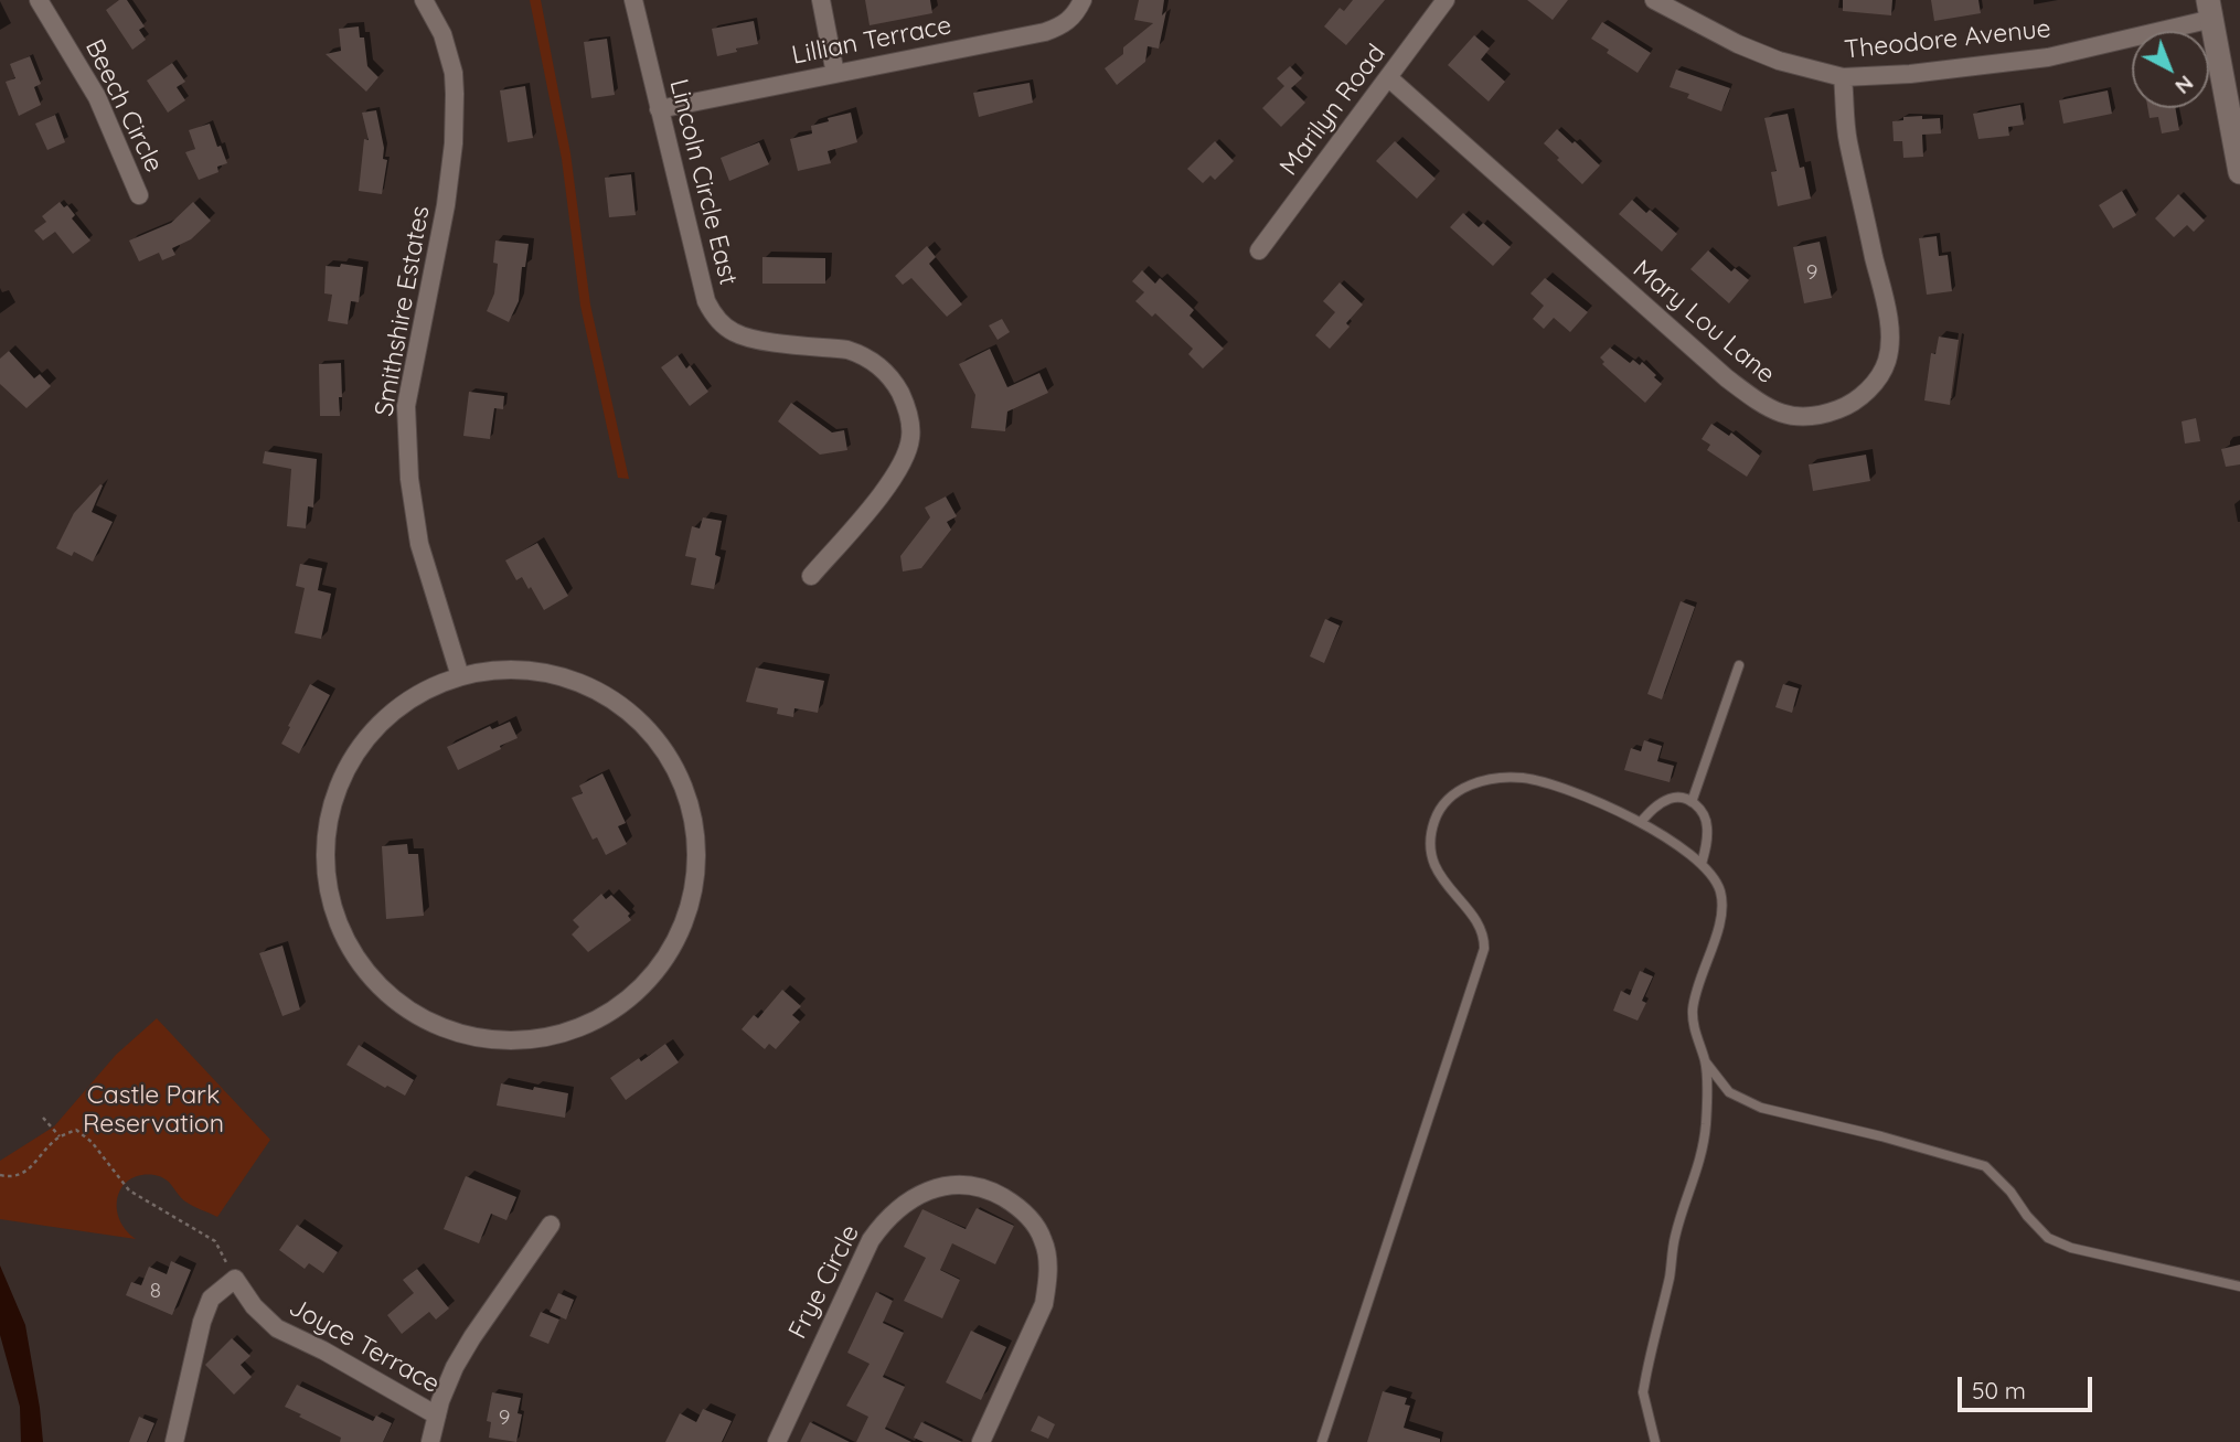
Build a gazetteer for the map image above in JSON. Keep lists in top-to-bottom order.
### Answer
{
  "streets": {
    "street": [
      "Theodore Avenue",
      "Lillian Terrace",
      "Beech Circle",
      "Marilyn Road",
      "Lincoln Circle East",
      "Smithshire Estates",
      "Mary Lou Lane",
      "Frye Circle",
      "Joyce Terrace"
    ]
  },
  "crossings": [
    ["Theodore Avenue", "Mary Lou Lane"],
    ["Lillian Terrace", "Lincoln Circle East"],
    ["Marilyn Road", "Mary Lou Lane"]
  ],
  "parks": ["Castle Park Reservation"],
  "house_numbers": ["9", "8", "9"],
  "scale_bar": "50 m",
  "north": "bottom right"
}
